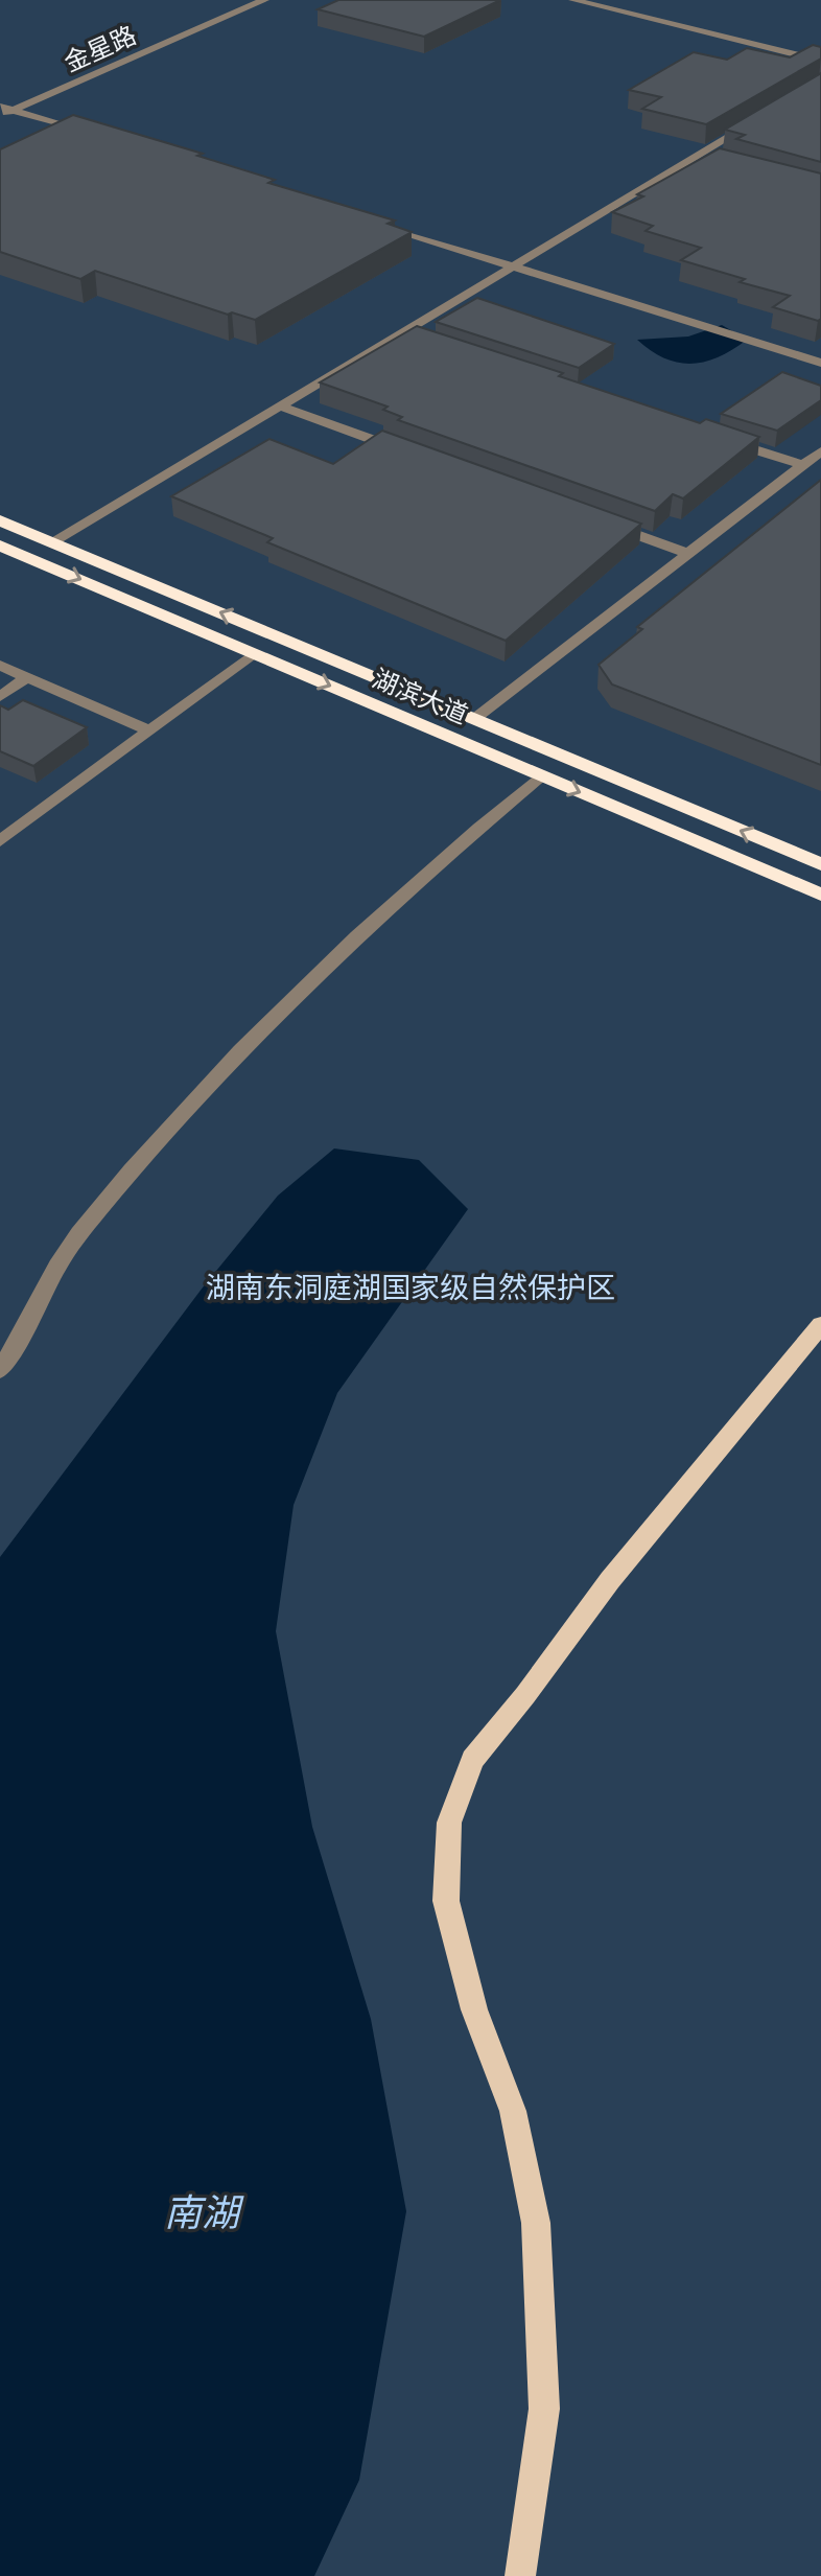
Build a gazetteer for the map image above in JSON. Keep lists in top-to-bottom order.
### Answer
{
  "streets": {
    "highway": ["湖滨大道"],
    "street": ["金星路"]
  },
  "water": ["南湖"],
  "parks": ["湖南东洞庭湖国家级自然保护区"]
}
